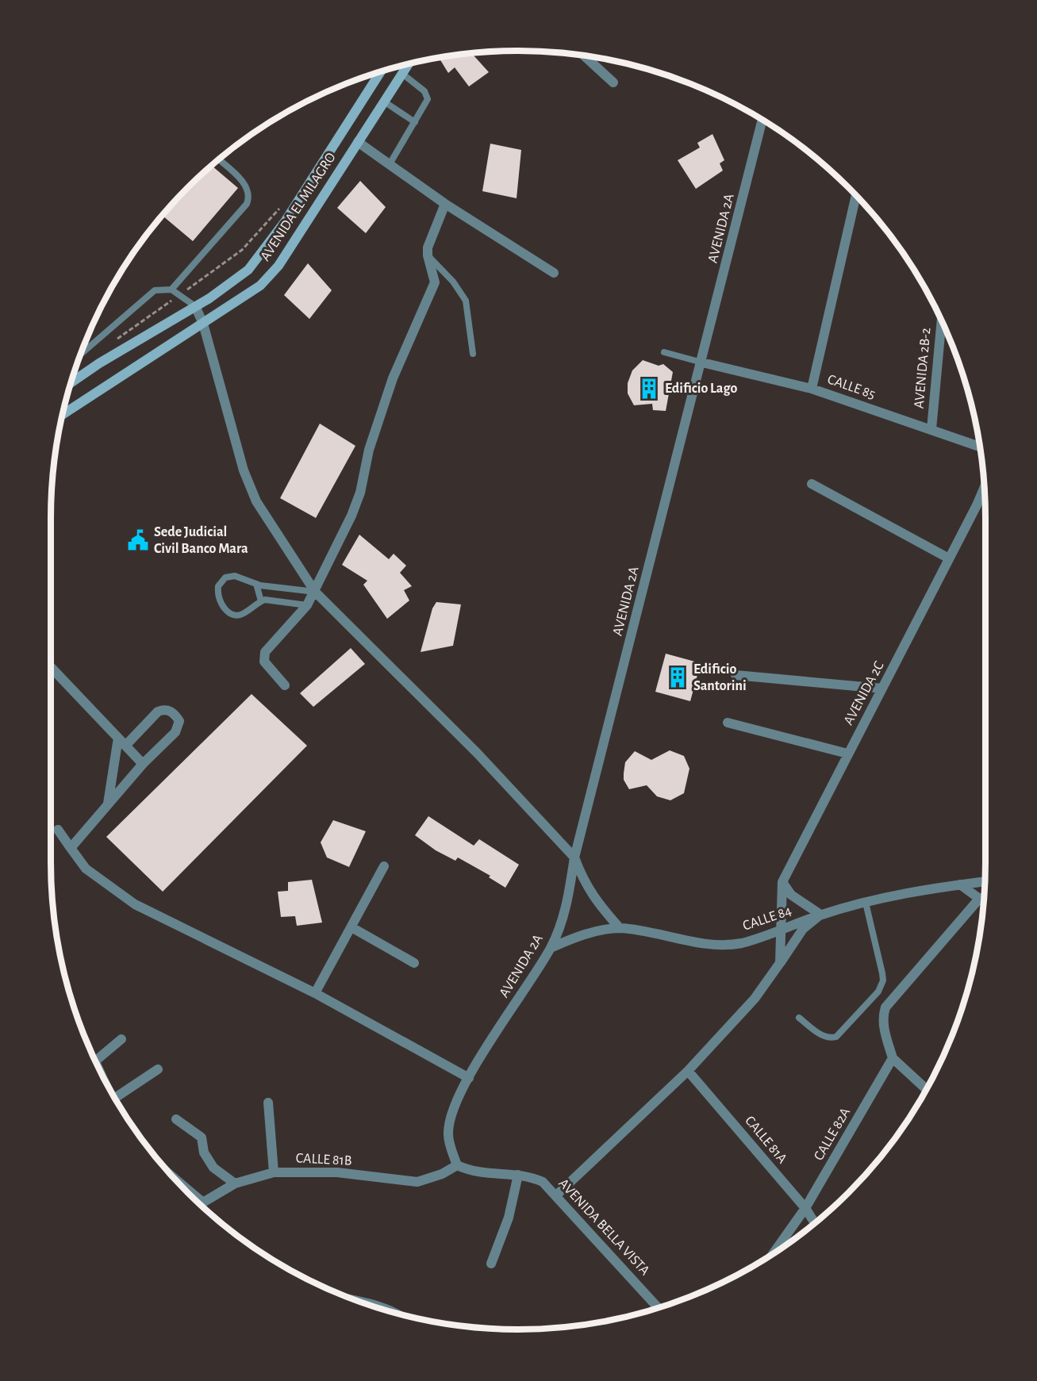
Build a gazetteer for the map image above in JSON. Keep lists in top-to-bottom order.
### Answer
{
  "streets": {
    "main road": ["AVENIDA EL MILAGRO"],
    "street": [
      "AVENIDA 2A",
      "AVENIDA 2B-2",
      "CALLE 85",
      "AVENIDA 2C",
      "CALLE 84",
      "CALLE 82A",
      "CALLE 81A",
      "CALLE 81B",
      "AVENIDA BELLA VISTA"
    ]
  },
  "crossings": [
    ["AVENIDA 2A", "CALLE 85"],
    ["AVENIDA 2A", "CALLE 84"],
    ["AVENIDA 2A", "CALLE 81B"],
    ["AVENIDA 2A", "AVENIDA BELLA VISTA"],
    ["AVENIDA 2B-2", "CALLE 85"],
    ["AVENIDA 2C", "CALLE 84"],
    ["CALLE 82A", "CALLE 81A"],
    ["CALLE 81B", "AVENIDA BELLA VISTA"]
  ],
  "places": {
    "building": ["Edificio Lago", "Edificio Santorini"],
    "public building": ["Sede Judicial Civil Banco Mara"]
  }
}
